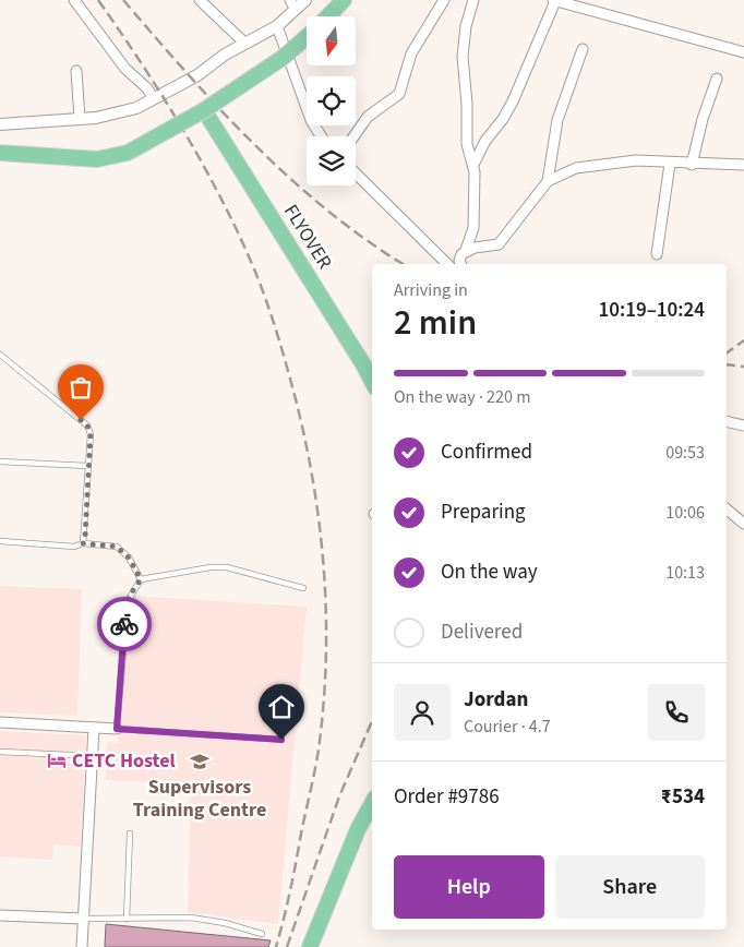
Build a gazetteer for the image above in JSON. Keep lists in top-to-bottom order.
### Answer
{
  "streets": {
    "main road": ["FLYOVER"]
  },
  "places": {
    "hotel": ["CETC Hostel"],
    "school or university": ["Supervisors Training Centre"]
  },
  "north": "bottom",
  "page": {
    "heading": ["2 min", "Arriving in", "10:19–10:24"],
    "panel": [
      "Jordan",
      "Courier · 4.7",
      "Order #9786",
      "₹534"
    ],
    "bar": "On the way · 220 m",
    "list": [
      ["Confirmed", "09:53"],
      ["Preparing", "10:06"],
      ["On the way", "10:13"],
      "Delivered"
    ],
    "buttons": ["Help", "Share"]
  }
}
